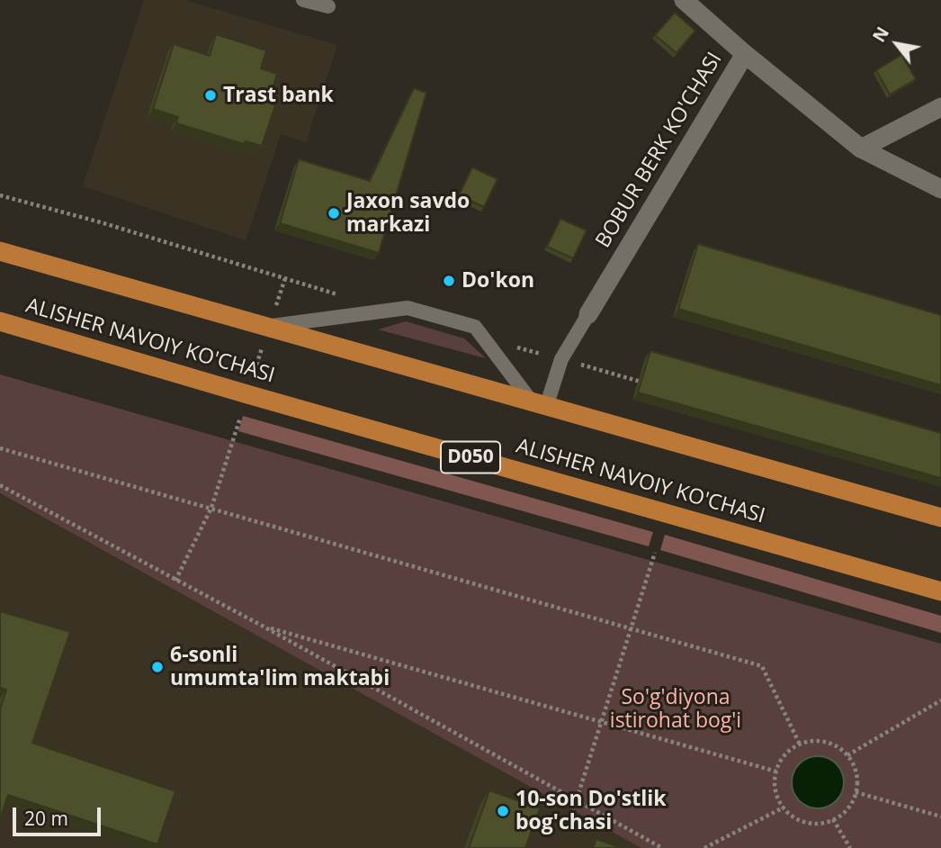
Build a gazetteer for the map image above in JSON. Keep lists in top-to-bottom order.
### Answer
{
  "streets": {
    "main road": ["ALISHER NAVOIY KO'CHASI", "D050"],
    "street": ["BOBUR BERK KO'CHASI"]
  },
  "parks": ["So'g'diyona istirohat bog'i"],
  "places": [
    "Trast bank",
    "Jaxon savdo markazi",
    "Do'kon",
    "6-sonli umumta'lim maktabi",
    "10-son Do'stlik bog'chasi"
  ],
  "scale_bar": "20 m",
  "north": "top left"
}
